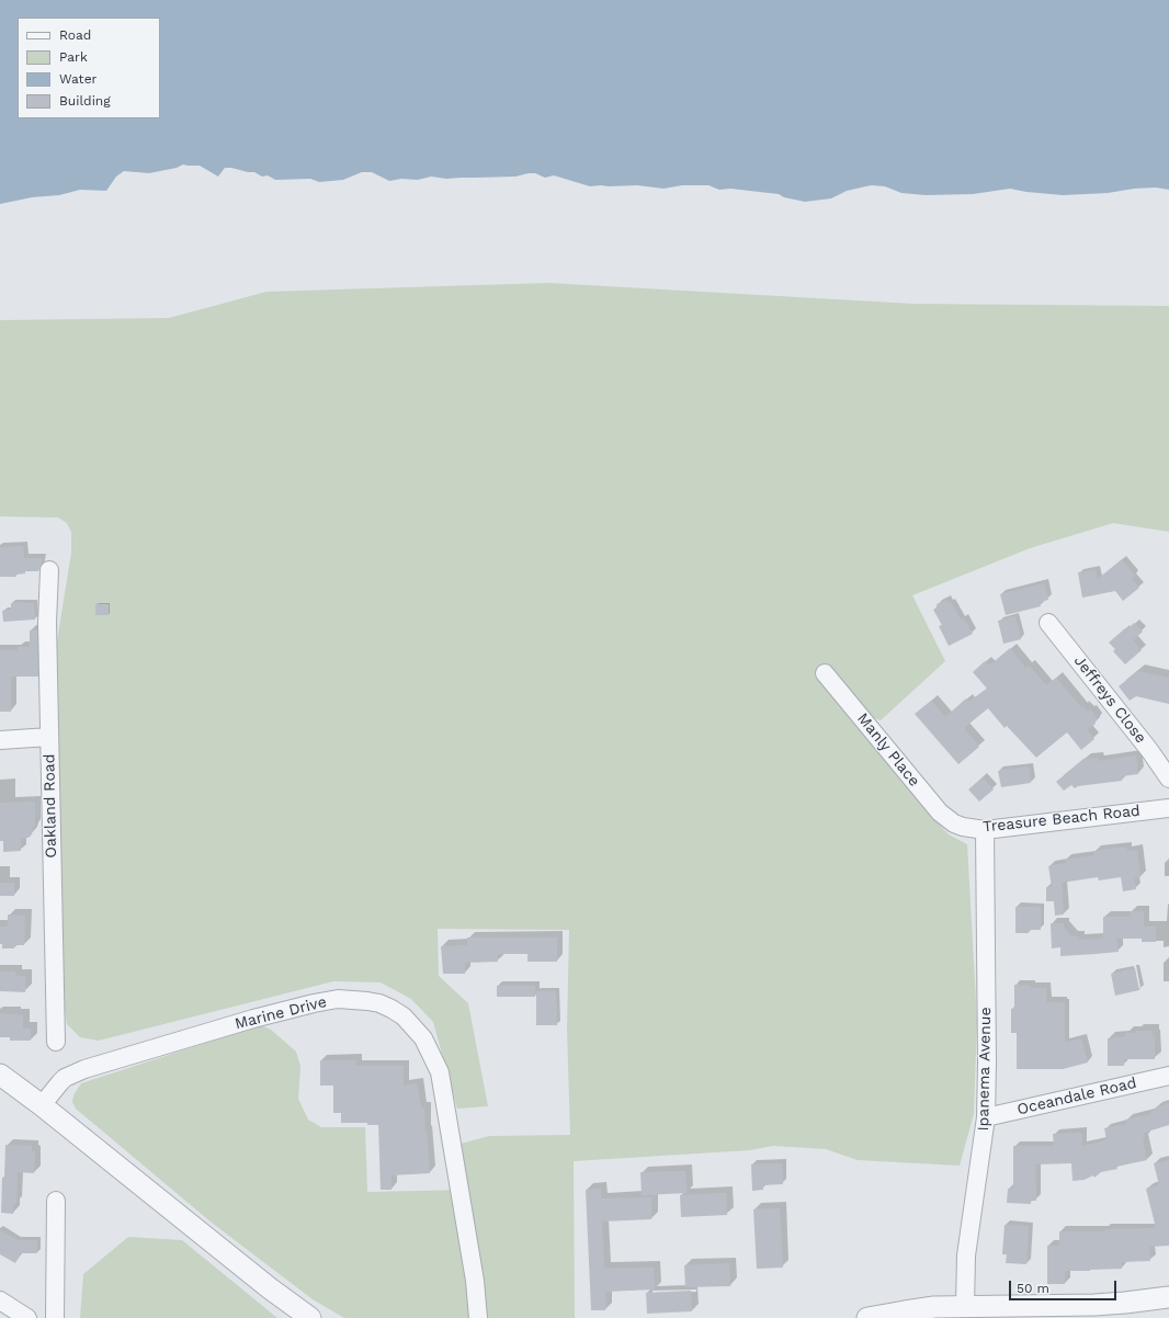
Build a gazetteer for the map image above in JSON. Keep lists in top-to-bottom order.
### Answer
{
  "streets": {
    "street": [
      "Jeffreys Close",
      "Manly Place",
      "Oakland Road",
      "Treasure Beach Road",
      "Marine Drive",
      "Ipanema Avenue",
      "Oceandale Road"
    ]
  },
  "crossings": [
    ["Manly Place", "Treasure Beach Road"],
    ["Treasure Beach Road", "Ipanema Avenue"],
    ["Ipanema Avenue", "Oceandale Road"]
  ],
  "legend": [
    "Road",
    "Park",
    "Water",
    "Building"
  ],
  "scale_bar": "50 m"
}
